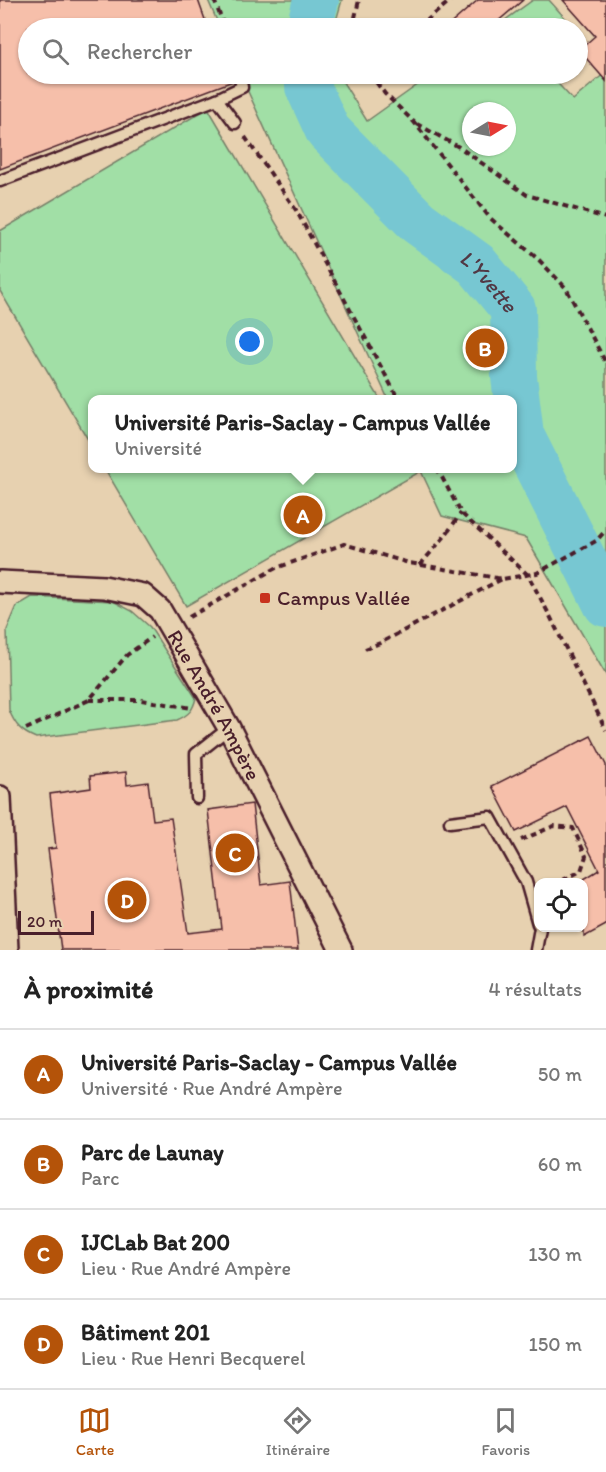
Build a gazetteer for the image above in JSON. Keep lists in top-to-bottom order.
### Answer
{
  "streets": {
    "street": ["Rue André Ampère"]
  },
  "water": ["L'Yvette"],
  "places": {
    "transit": ["Campus Vallée"]
  },
  "scale_bar": "20 m",
  "north": "right",
  "page": {
    "search": "Rechercher",
    "pins": [
      "B",
      "A",
      "C",
      "D"
    ],
    "popup": ["Université Paris-Saclay - Campus Vallée", "Université"],
    "scale": "20 m",
    "heading": ["À proximité", "4 résultats"],
    "list": [
      {
        "mark": "A",
        "name": "Université Paris-Saclay - Campus Vallée",
        "note": "Université · Rue André Ampère",
        "value": "50 m"
      },
      {
        "mark": "B",
        "name": "Parc de Launay",
        "note": "Parc",
        "value": "60 m"
      },
      {
        "mark": "C",
        "name": "IJCLab Bat 200",
        "note": "Lieu · Rue André Ampère",
        "value": "130 m"
      },
      {
        "mark": "D",
        "name": "Bâtiment 201",
        "note": "Lieu · Rue Henri Becquerel",
        "value": "150 m"
      }
    ],
    "nav": ["Carte", "Itinéraire", "Favoris"]
  }
}
